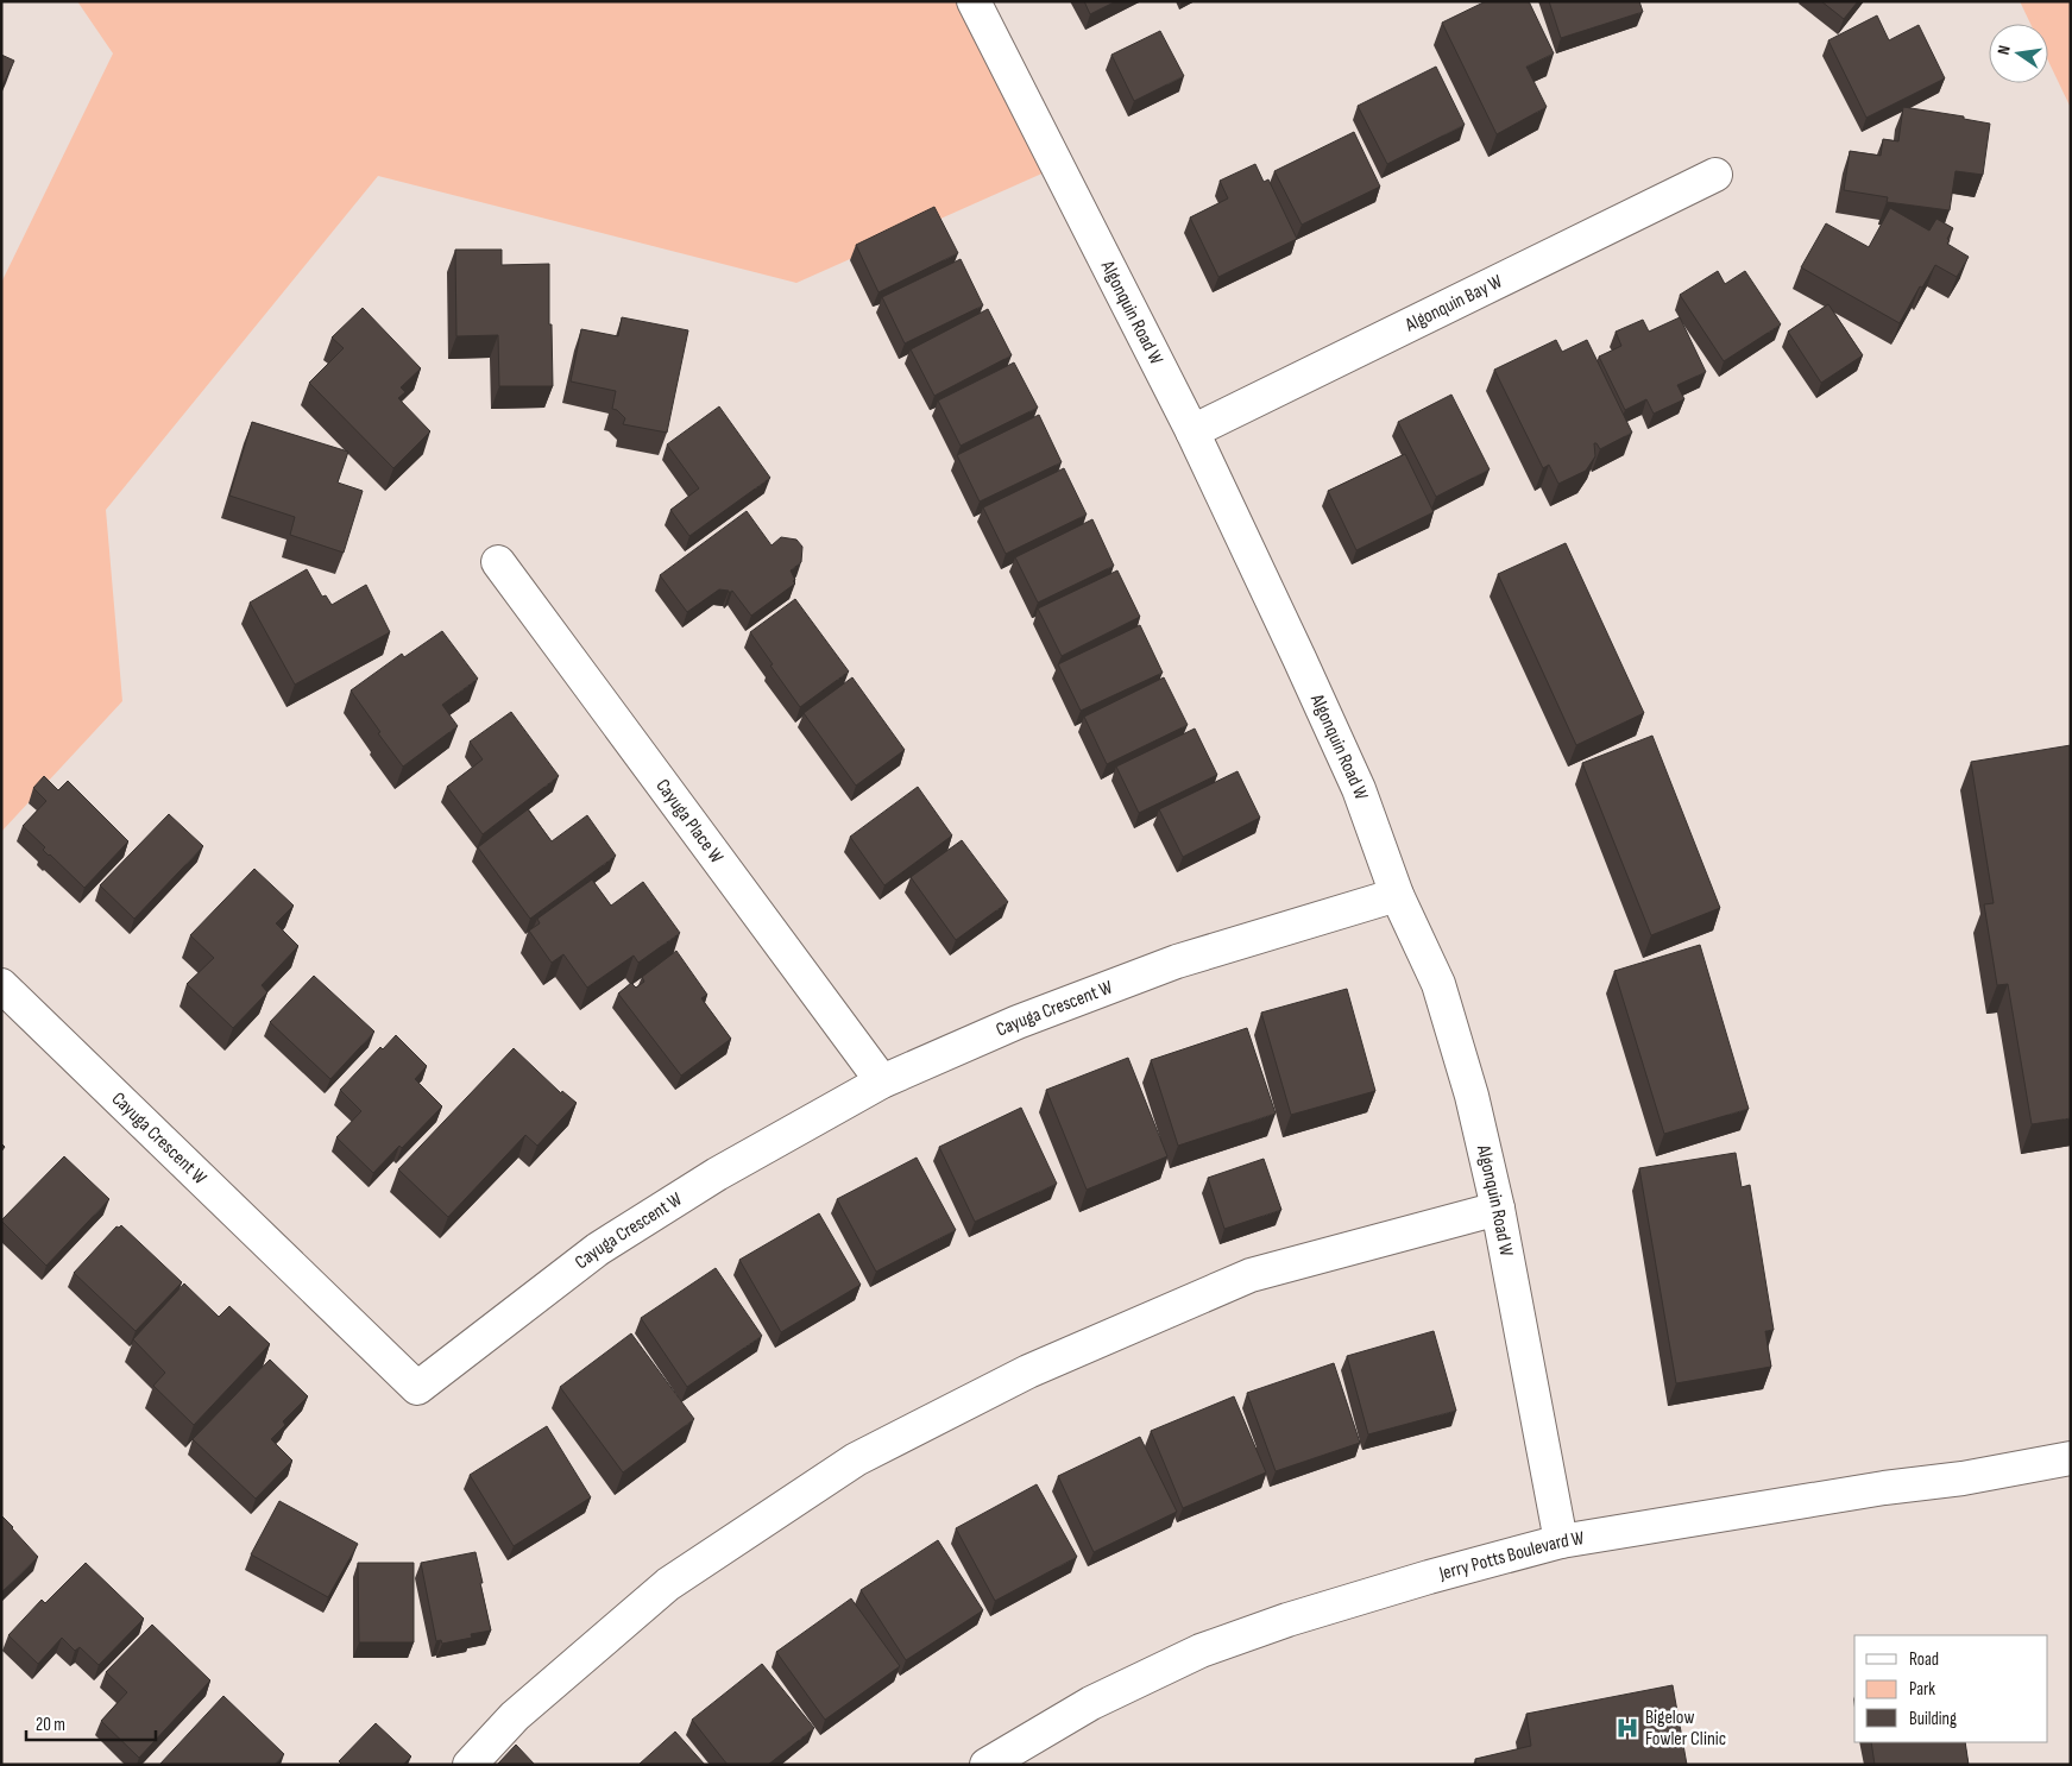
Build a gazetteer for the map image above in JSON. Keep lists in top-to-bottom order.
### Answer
{
  "streets": {
    "street": [
      "Algonquin Bay W",
      "Algonquin Road W",
      "Cayuga Place W",
      "Cayuga Crescent W",
      "Jerry Potts Boulevard W"
    ]
  },
  "crossings": [
    ["Algonquin Bay W", "Algonquin Road W"],
    ["Algonquin Road W", "Cayuga Crescent W"],
    ["Algonquin Road W", "Jerry Potts Boulevard W"],
    ["Cayuga Place W", "Cayuga Crescent W"]
  ],
  "places": {
    "hospital": ["Bigelow Fowler Clinic"]
  },
  "legend": ["Road", "Park", "Building"],
  "scale_bar": "20 m",
  "north": "left"
}
